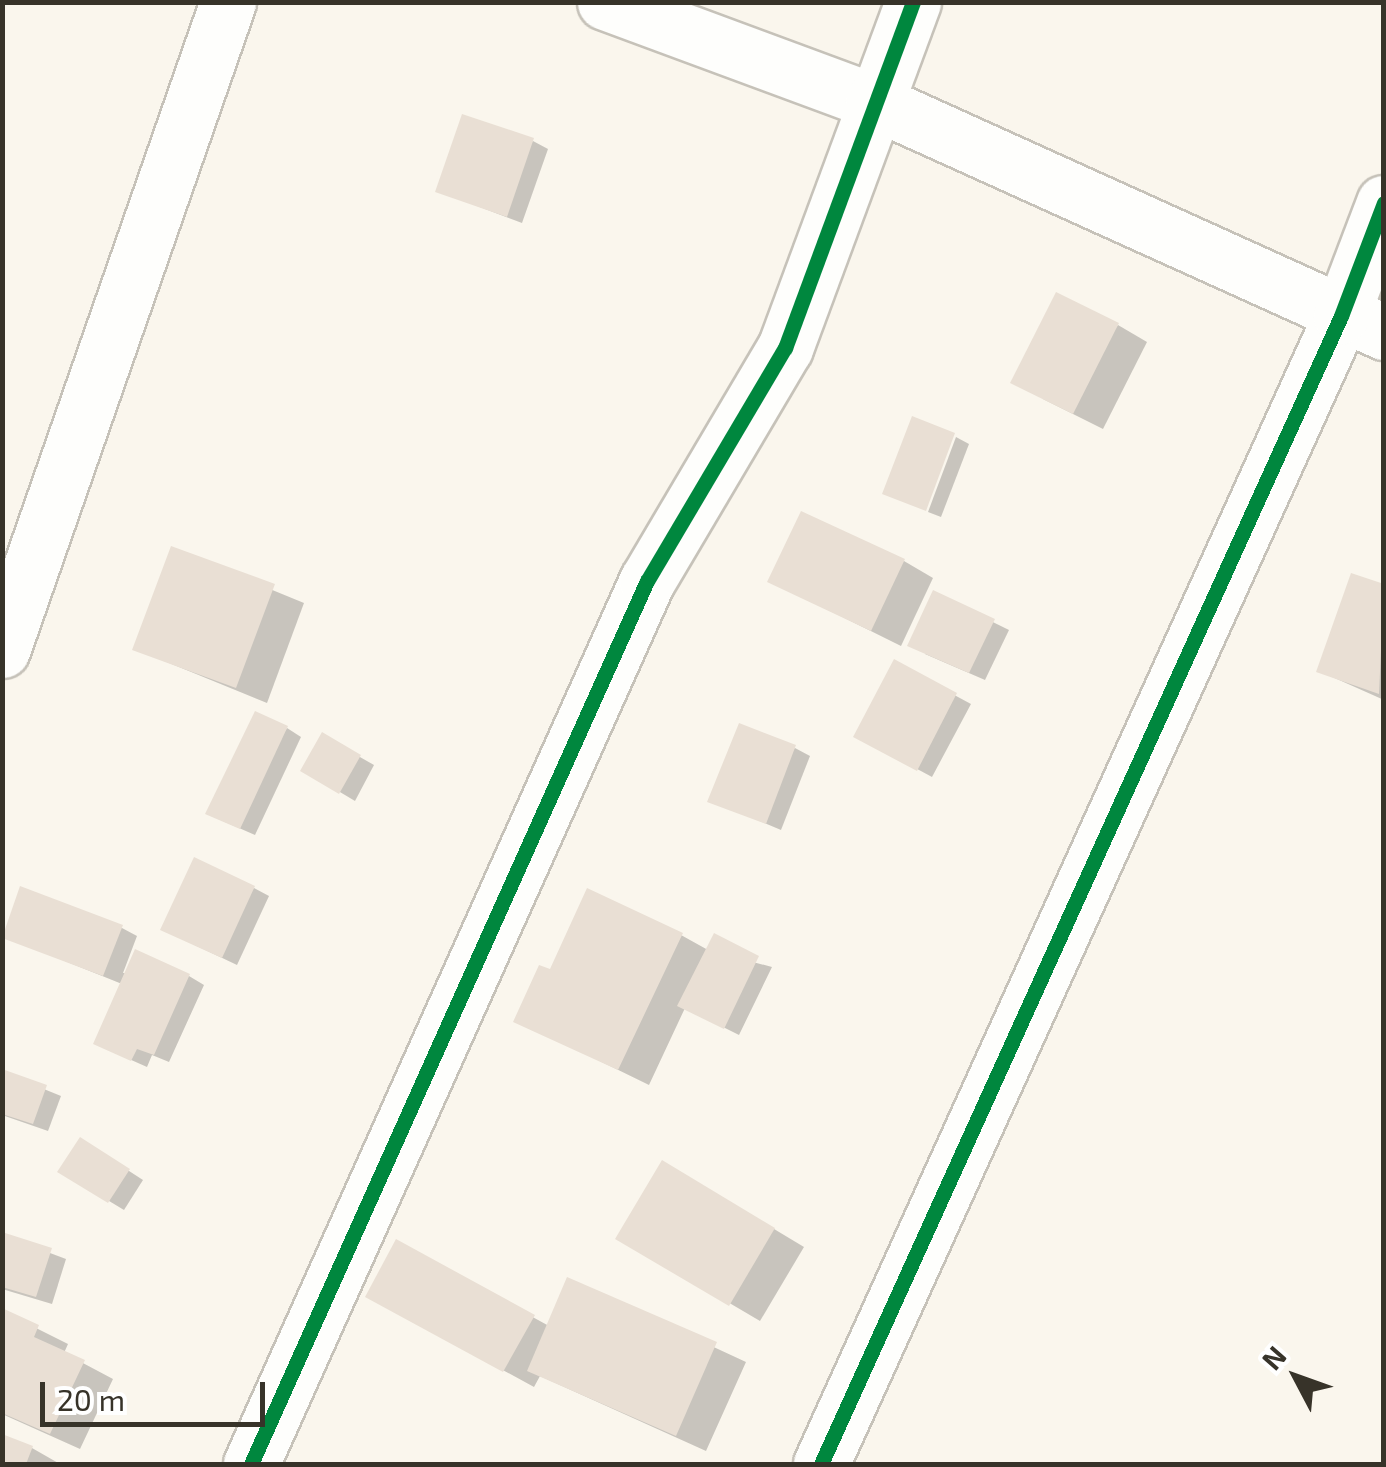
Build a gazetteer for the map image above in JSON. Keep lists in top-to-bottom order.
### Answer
{
  "scale_bar": "20 m",
  "north": "top left"
}
